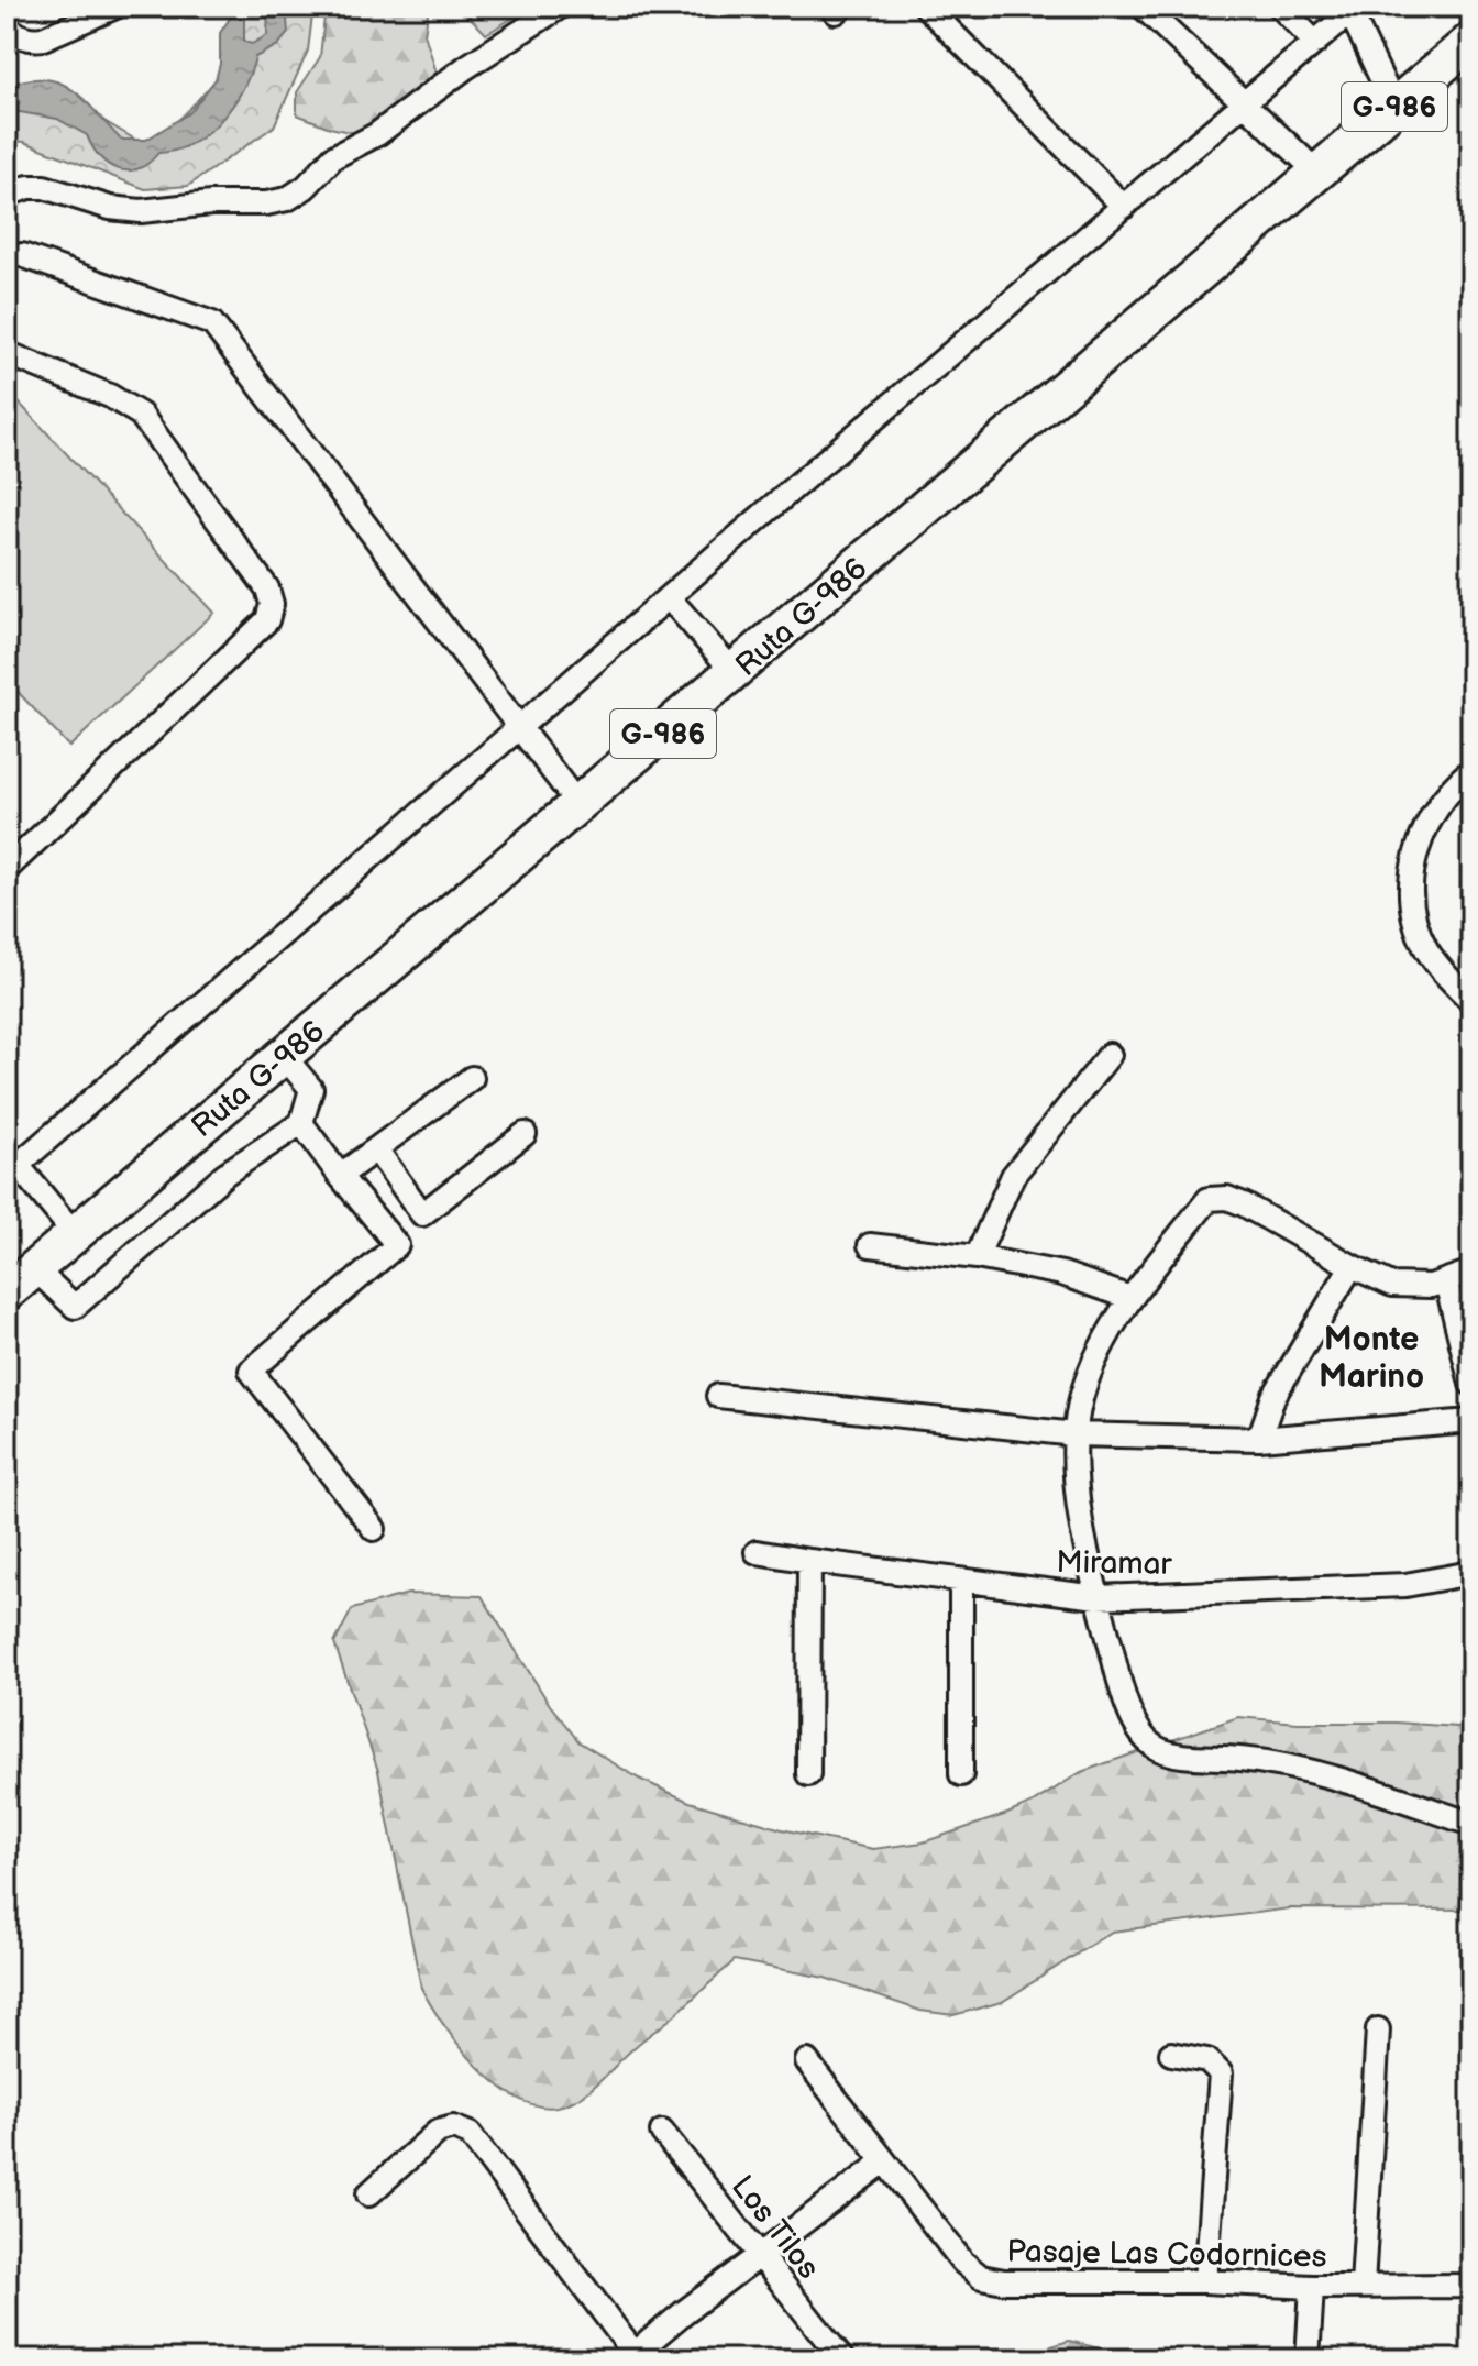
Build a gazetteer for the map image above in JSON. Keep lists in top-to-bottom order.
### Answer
{
  "streets": {
    "main road": ["G-986", "Ruta G-986"],
    "street": ["Miramar", "Los Tilos", "Pasaje Las Codornices"]
  },
  "districts": ["Monte Marino"]
}
